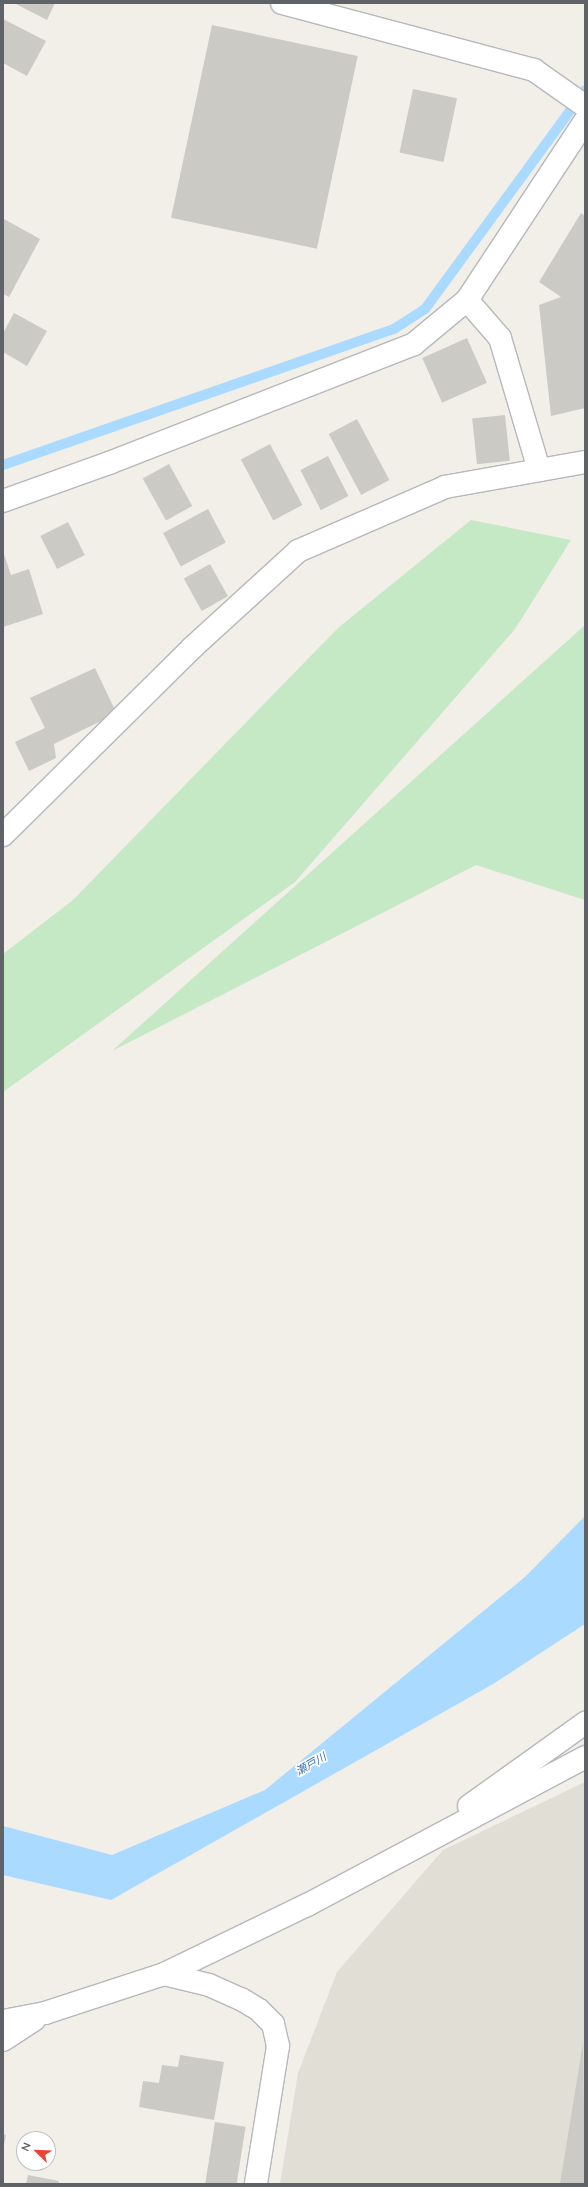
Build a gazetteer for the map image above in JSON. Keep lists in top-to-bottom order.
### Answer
{
  "water": ["瀬戸川"],
  "north": "top left"
}
